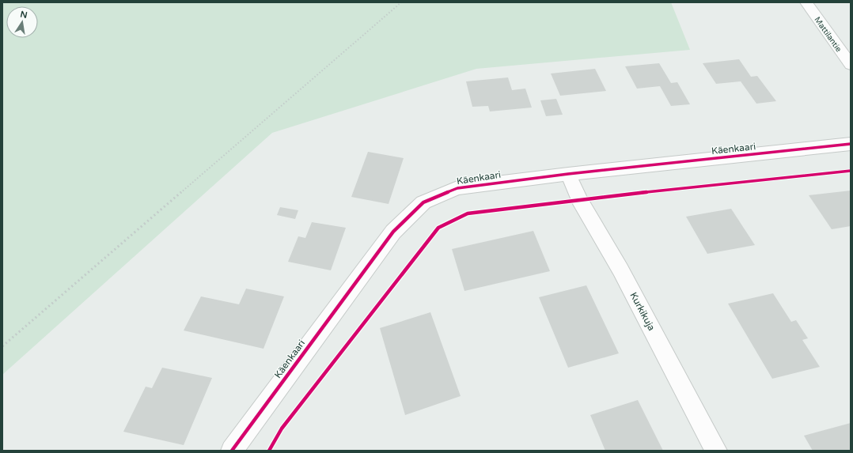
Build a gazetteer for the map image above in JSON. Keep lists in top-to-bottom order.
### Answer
{
  "streets": {
    "street": ["Mattilantie", "Käenkaari", "Kurkikuja"]
  },
  "crossings": [
    ["Käenkaari", "Kurkikuja"]
  ],
  "north": "top"
}
